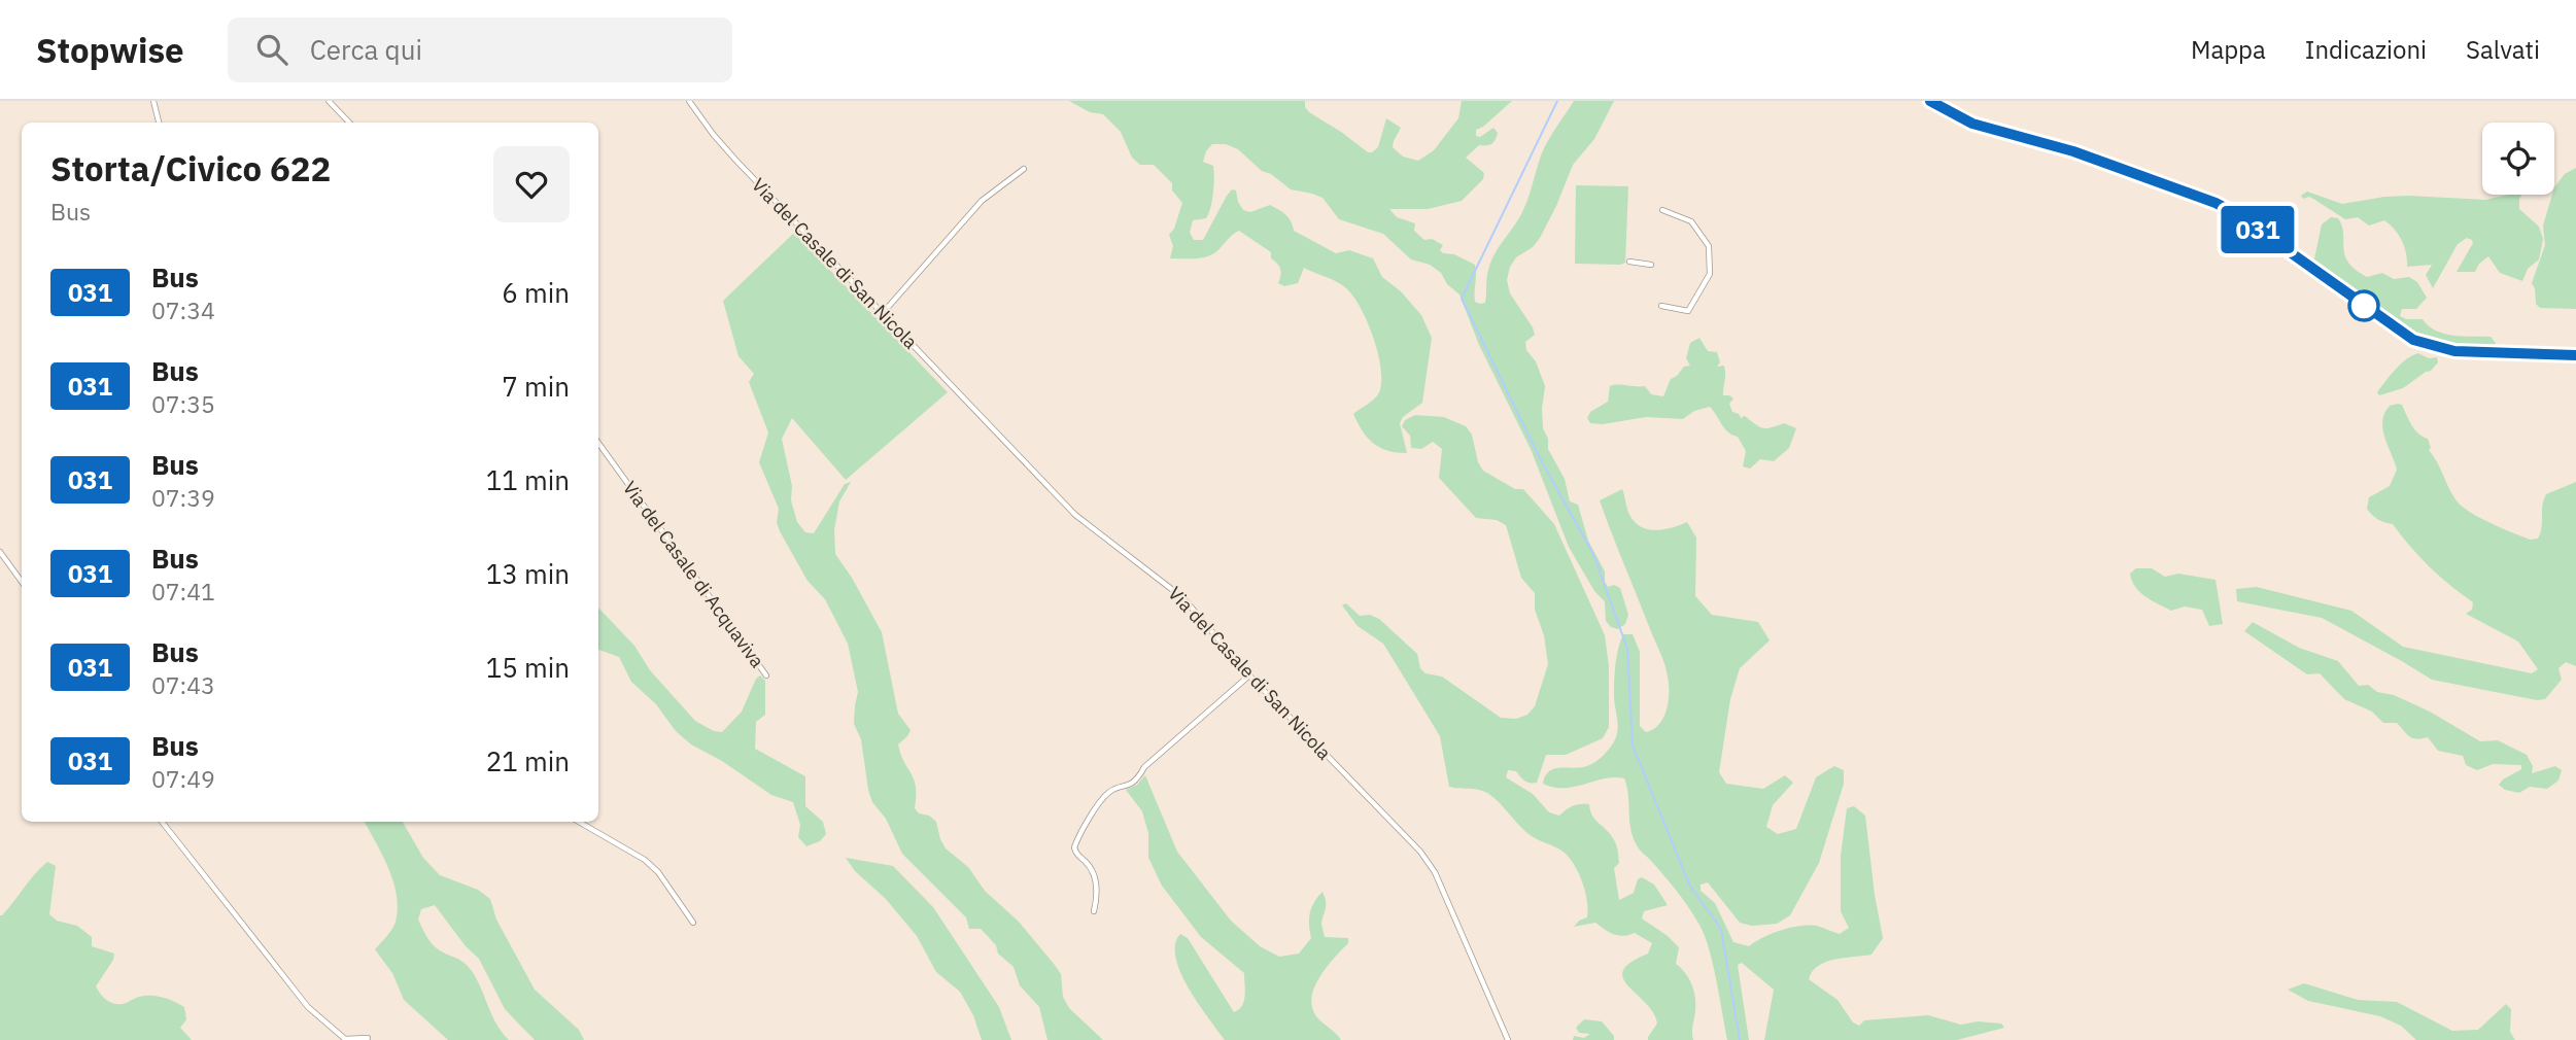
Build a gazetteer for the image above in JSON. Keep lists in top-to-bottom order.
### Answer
{
  "streets": {
    "street": ["Via del Casale di San Nicola", "Via del Casale di Acquaviva"]
  },
  "lines": ["bus line 031"],
  "page": {
    "header": "Stopwise",
    "search": "Cerca qui",
    "nav": ["Mappa", "Indicazioni", "Salvati"],
    "on_map": "031",
    "heading": ["Storta/Civico 622", "Bus"],
    "list": [
      {
        "mark": "031",
        "name": "Bus",
        "note": "07:34",
        "value": "6 min"
      },
      {
        "mark": "031",
        "name": "Bus",
        "note": "07:35",
        "value": "7 min"
      },
      {
        "mark": "031",
        "name": "Bus",
        "note": "07:39",
        "value": "11 min"
      },
      {
        "mark": "031",
        "name": "Bus",
        "note": "07:41",
        "value": "13 min"
      },
      {
        "mark": "031",
        "name": "Bus",
        "note": "07:43",
        "value": "15 min"
      },
      {
        "mark": "031",
        "name": "Bus",
        "note": "07:49",
        "value": "21 min"
      }
    ]
  }
}
